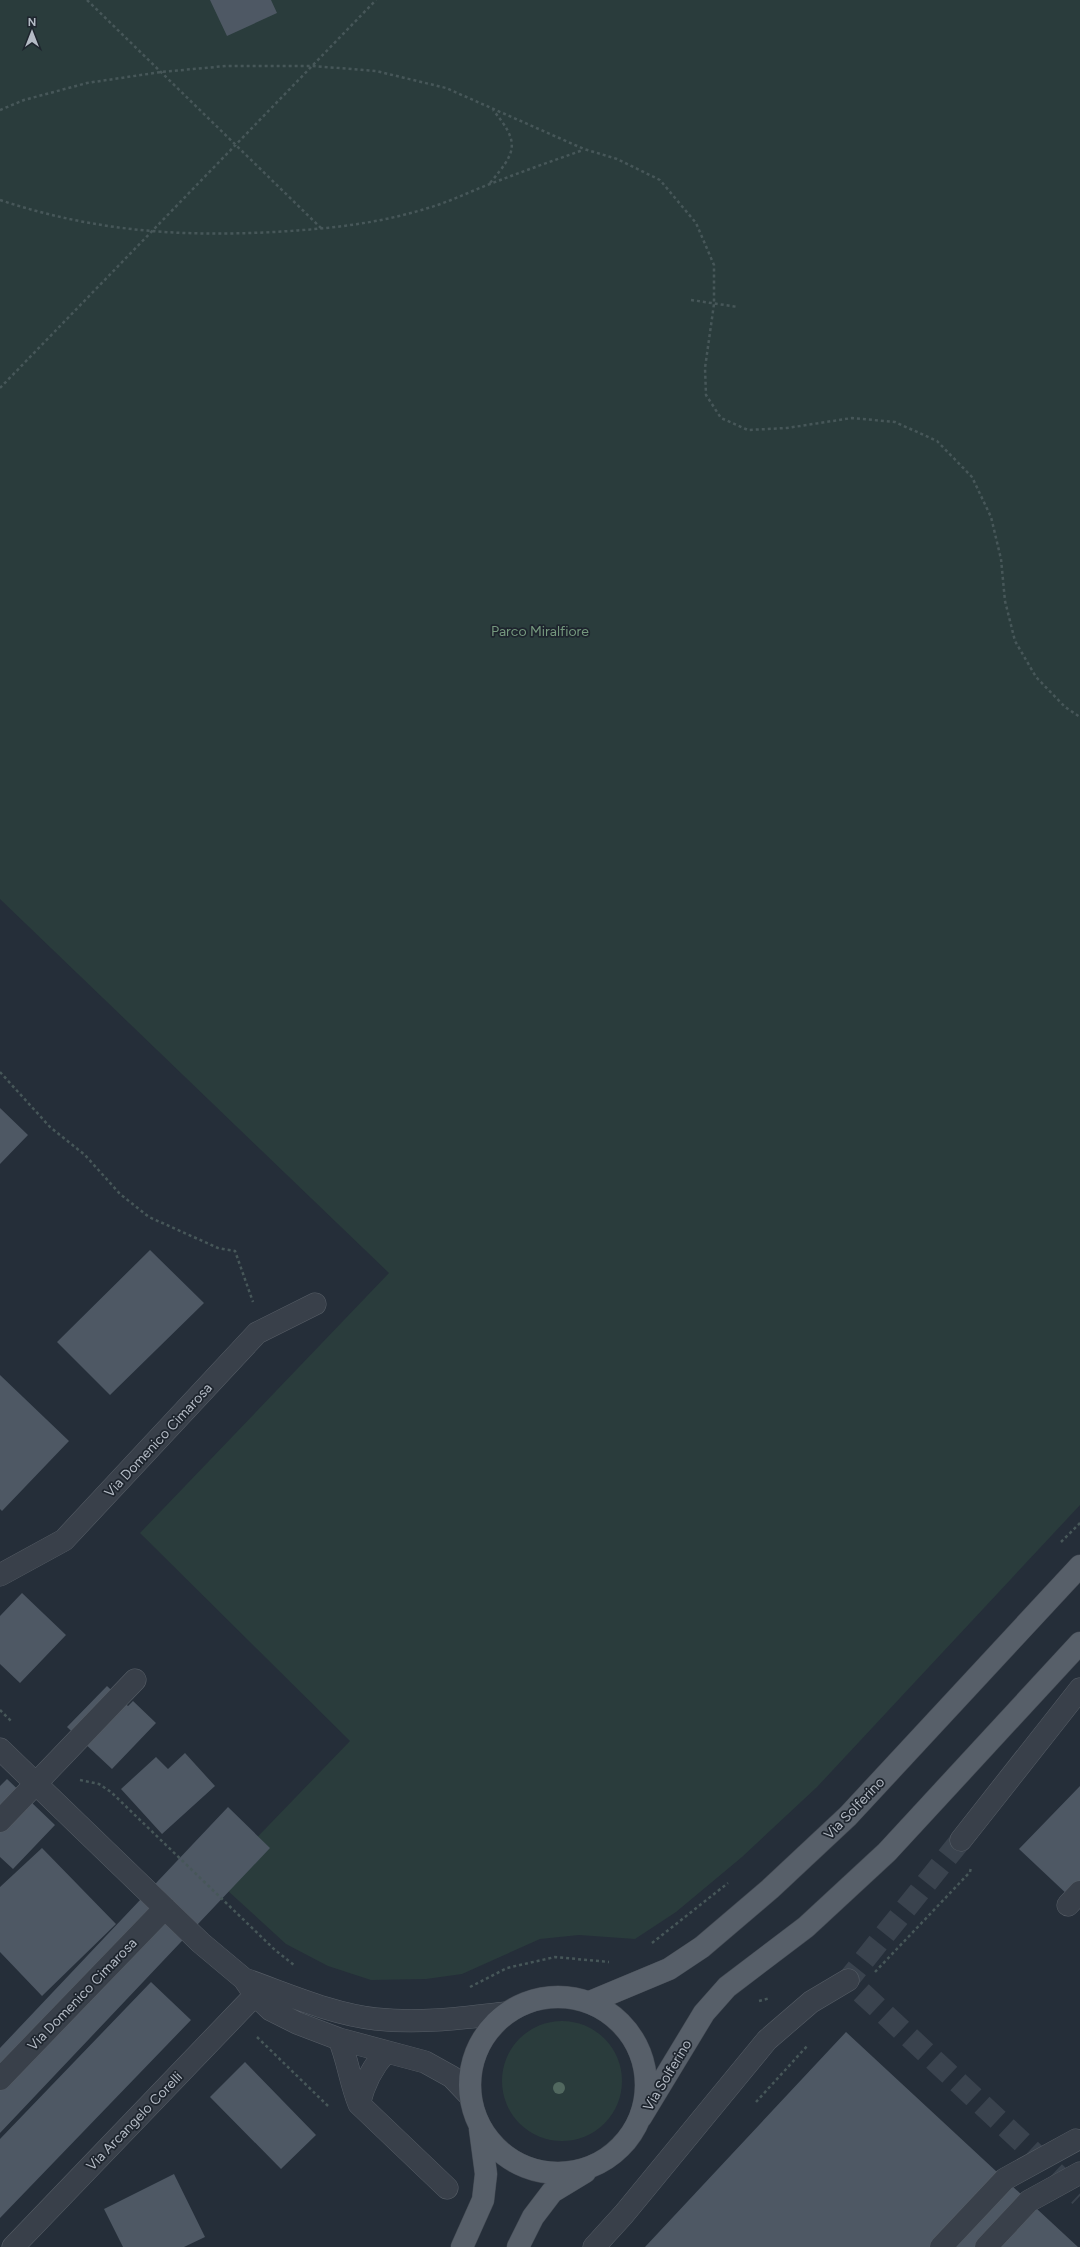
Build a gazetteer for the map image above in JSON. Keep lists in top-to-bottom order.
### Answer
{
  "streets": {
    "main road": ["Via Solferino"],
    "street": ["Via Domenico Cimarosa", "Via Arcangelo Corelli"]
  },
  "parks": ["Parco Miralfiore"],
  "north": "top"
}
